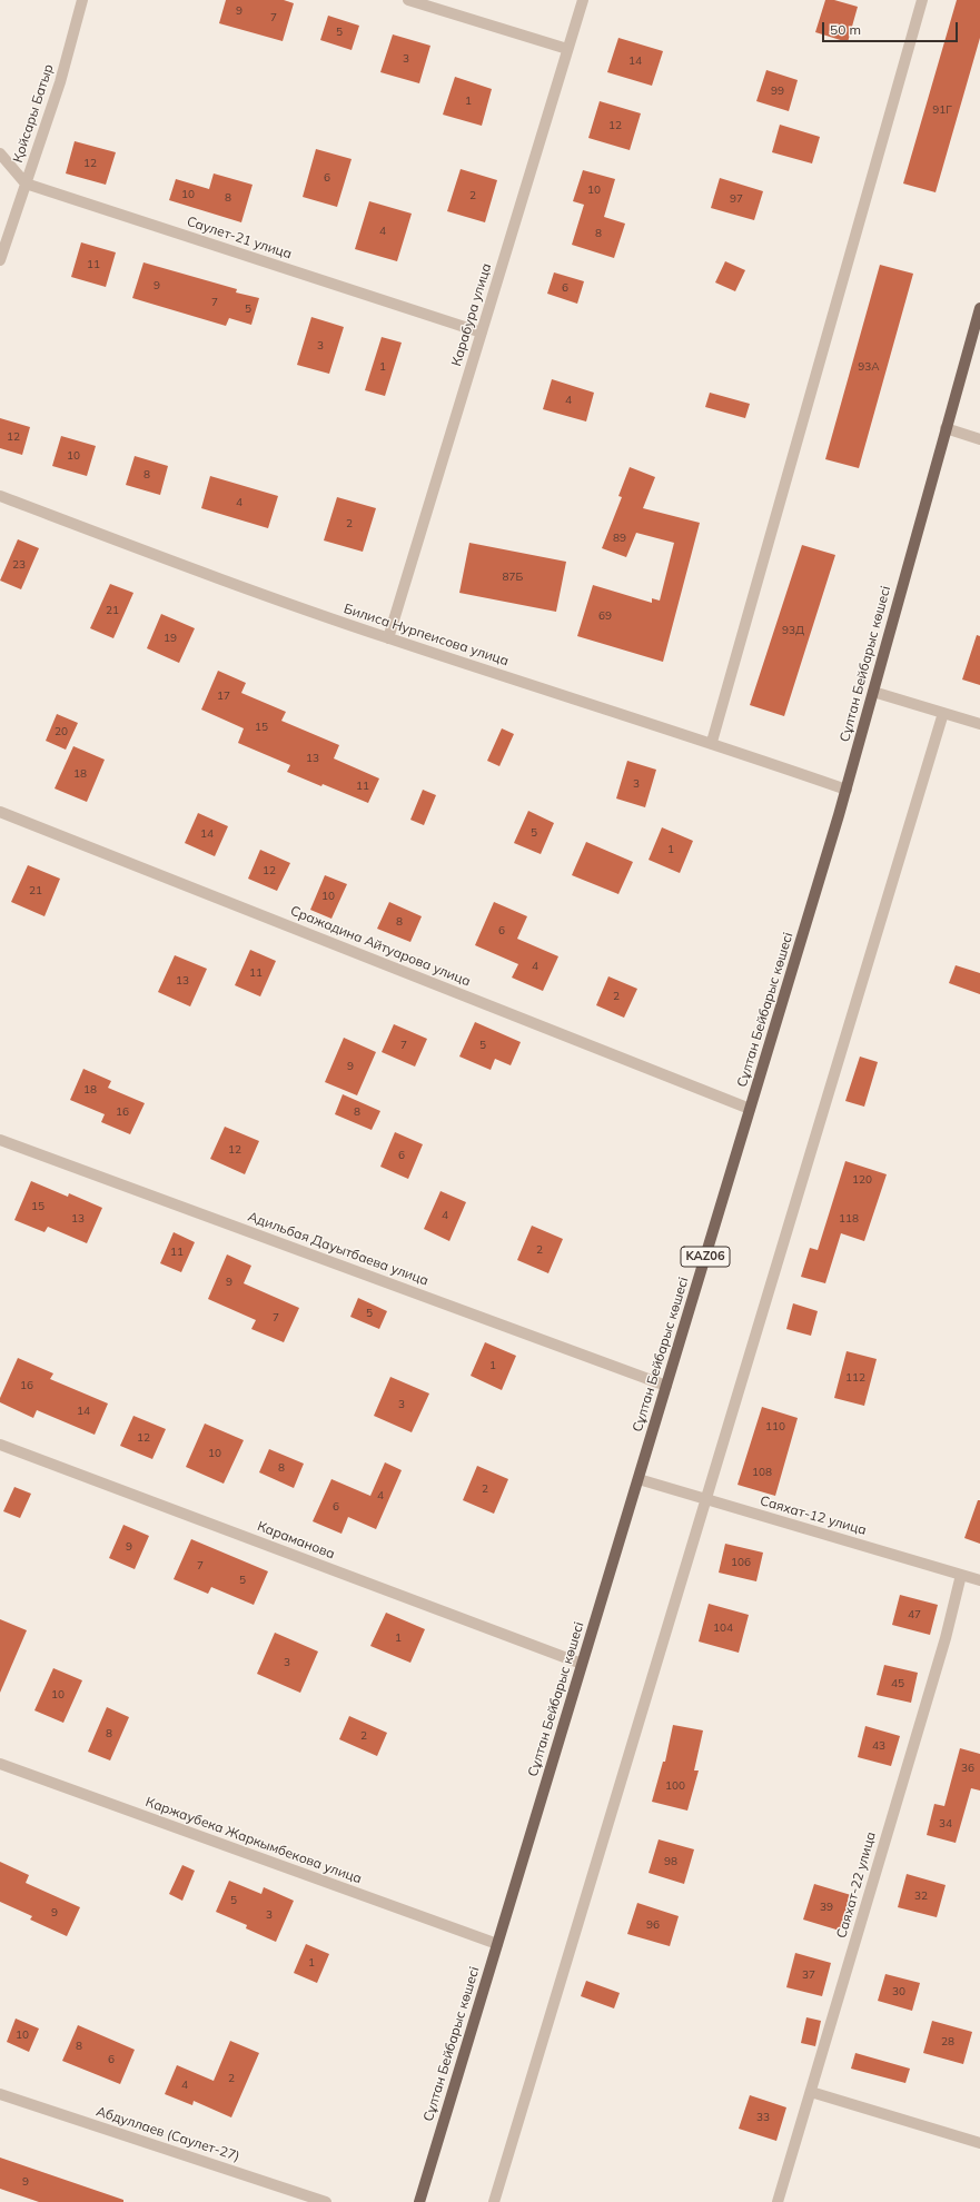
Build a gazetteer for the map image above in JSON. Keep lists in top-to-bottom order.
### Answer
{
  "streets": {
    "main road": ["Сұлтан Бейбарыс көшесі", "KAZ06"],
    "street": [
      "Қойсары Батыр",
      "Саулет-21 улица",
      "Карабура улица",
      "Билиса Нурпеисова улица",
      "Сражадина Айтуарова улица",
      "Адильбая Дауытбаева улица",
      "Саяхат-12 улица",
      "Караманова",
      "Каржаубека Жаркымбекова улица",
      "Саяхат-22 улица",
      "Абдуллаев (Саулет-27)"
    ]
  },
  "crossings": [
    ["Қойсары Батыр", "Саулет-21 улица"],
    ["Саулет-21 улица", "Карабура улица"],
    ["Карабура улица", "Билиса Нурпеисова улица"],
    ["Билиса Нурпеисова улица", "Сұлтан Бейбарыс көшесі"],
    ["Сұлтан Бейбарыс көшесі", "Сражадина Айтуарова улица"],
    ["Сұлтан Бейбарыс көшесі", "Адильбая Дауытбаева улица"],
    ["Сұлтан Бейбарыс көшесі", "Саяхат-12 улица"],
    ["Сұлтан Бейбарыс көшесі", "Караманова"],
    ["Сұлтан Бейбарыс көшесі", "Каржаубека Жаркымбекова улица"],
    ["Саяхат-12 улица", "Саяхат-22 улица"]
  ],
  "house_numbers": [
    "9",
    "7",
    "5",
    "3",
    "14",
    "99",
    "1",
    "91Г",
    "12",
    "12",
    "6",
    "10",
    "10",
    "2",
    "8",
    "97",
    "4",
    "8",
    "11",
    "9",
    "6",
    "7",
    "5",
    "3",
    "1",
    "93А",
    "4",
    "12",
    "10",
    "8",
    "4",
    "2",
    "89",
    "23",
    "87Б",
    "21",
    "69",
    "93Д",
    "19",
    "17",
    "15",
    "20",
    "13",
    "18",
    "3",
    "11",
    "5",
    "14",
    "1",
    "12",
    "21",
    "10",
    "8",
    "6",
    "4",
    "11",
    "13",
    "2",
    "7",
    "5",
    "9",
    "18",
    "16",
    "8",
    "12",
    "6",
    "120",
    "15",
    "4",
    "13",
    "118",
    "2",
    "11",
    "9",
    "5",
    "7",
    "1",
    "112",
    "16",
    "3",
    "14",
    "110",
    "12",
    "10",
    "8",
    "108",
    "2",
    "4",
    "6",
    "9",
    "106",
    "7",
    "5",
    "47",
    "104",
    "1",
    "3",
    "45",
    "10",
    "8",
    "2",
    "43",
    "36",
    "100",
    "34",
    "98",
    "32",
    "5",
    "39",
    "9",
    "3",
    "96",
    "1",
    "37",
    "30",
    "10",
    "28",
    "8",
    "6",
    "2",
    "4",
    "33",
    "9"
  ],
  "scale_bar": "50 m"
}
